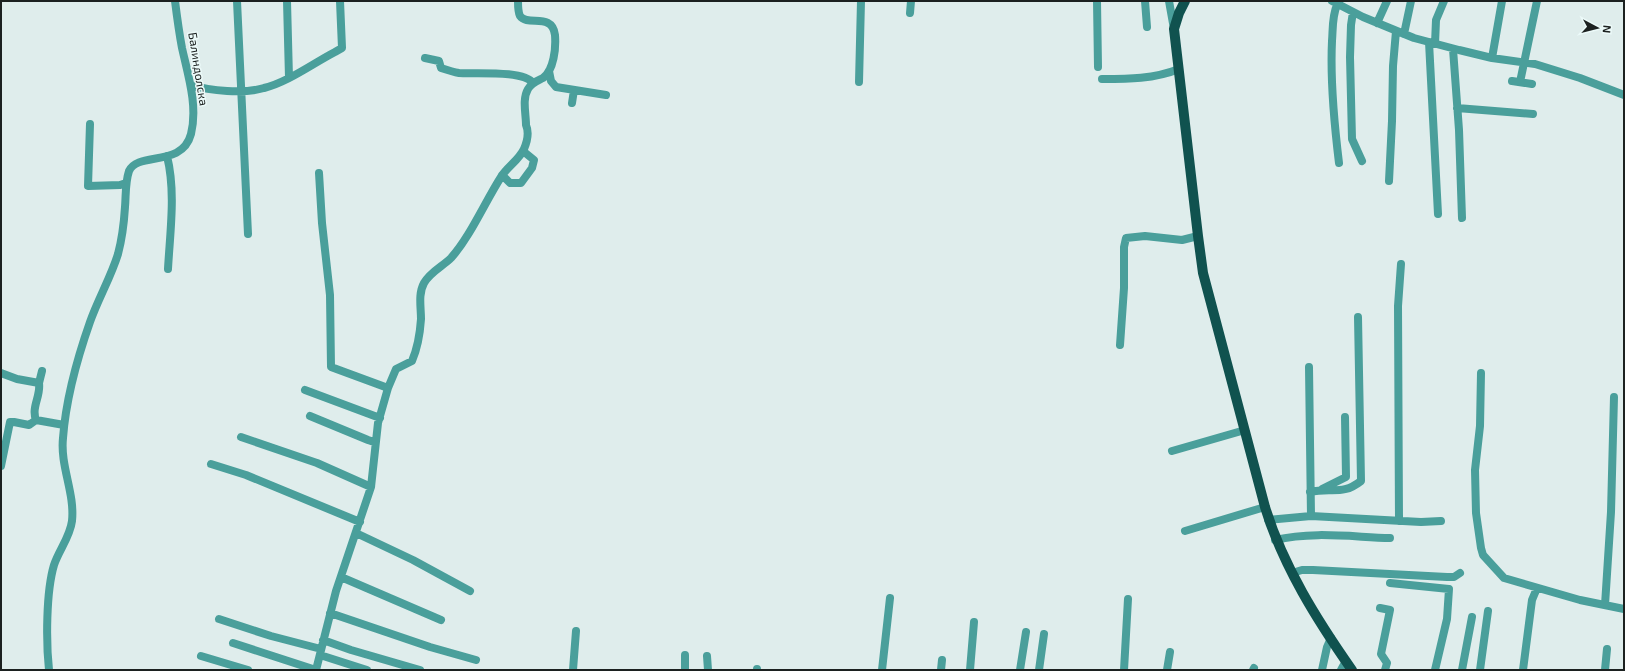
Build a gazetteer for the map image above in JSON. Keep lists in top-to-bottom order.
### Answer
{
  "streets": {
    "street": ["Балиндолска"]
  },
  "north": "right"
}
